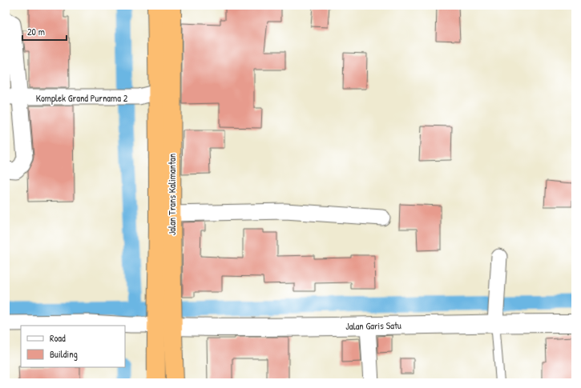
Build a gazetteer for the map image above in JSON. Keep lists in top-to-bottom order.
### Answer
{
  "streets": {
    "highway": ["Jalan Trans Kalimantan"],
    "street": ["Komplek Grand Purnama 2", "Jalan Garis Satu"]
  },
  "crossings": [
    ["Komplek Grand Purnama 2", "Jalan Trans Kalimantan"],
    ["Jalan Trans Kalimantan", "Jalan Garis Satu"]
  ],
  "legend": ["Road", "Building"],
  "scale_bar": "20 m"
}
